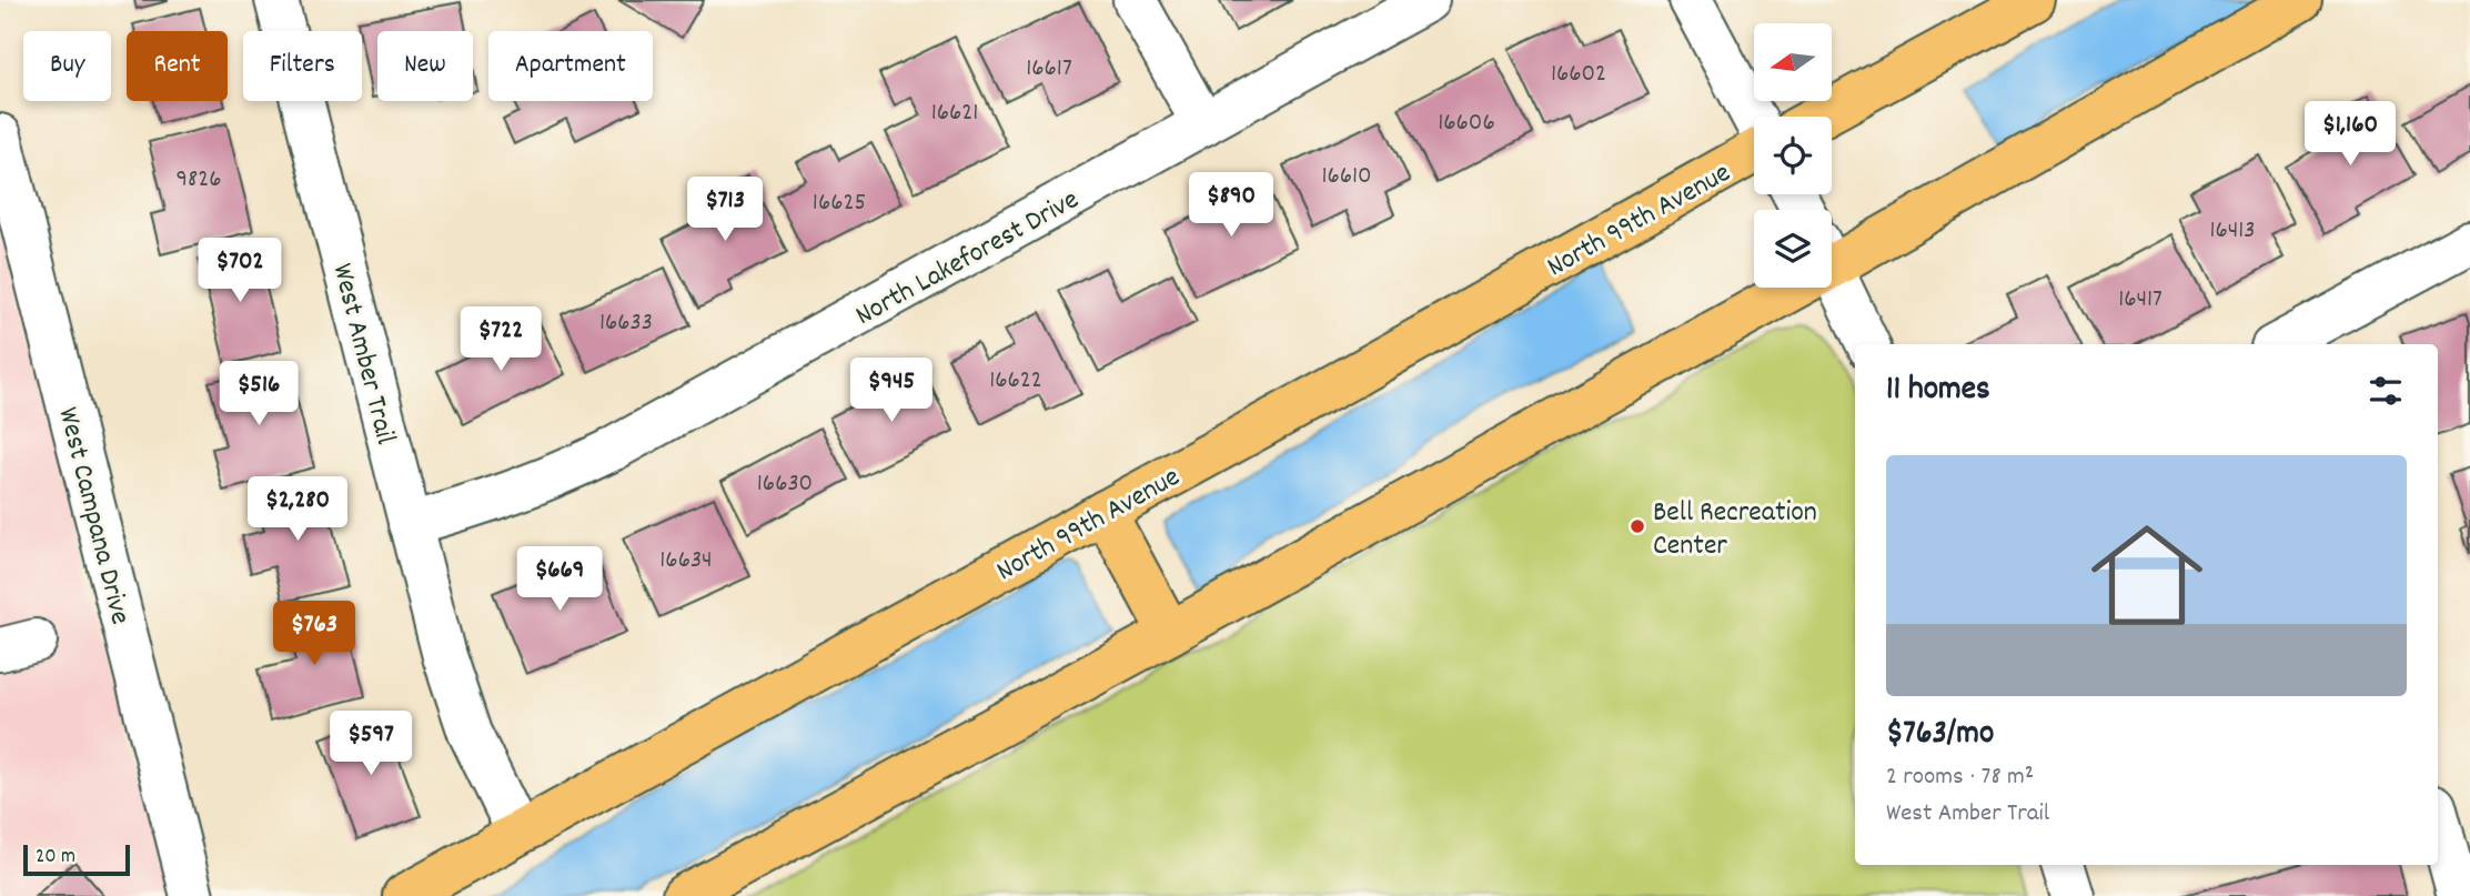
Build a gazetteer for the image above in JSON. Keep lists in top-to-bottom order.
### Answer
{
  "streets": {
    "main road": ["North 99th Avenue"],
    "street": ["North Lakeforest Drive", "West Amber Trail", "West Campana Drive"]
  },
  "crossings": [
    ["North 99th Avenue", "West Amber Trail"],
    ["North Lakeforest Drive", "West Amber Trail"]
  ],
  "places": ["Bell Recreation Center"],
  "house_numbers": [
    "16617",
    "16602",
    "16621",
    "16606",
    "16610",
    "9826",
    "16625",
    "16413",
    "16417",
    "16633",
    "16622",
    "16630",
    "16634"
  ],
  "scale_bar": "20 m",
  "north": "left",
  "page": {
    "chip": [
      "Buy",
      "Rent",
      "Filters",
      "New",
      "Apartment"
    ],
    "price": [
      "$1,160",
      "$890",
      "$713",
      "$702",
      "$722",
      "$945",
      "$516",
      "$2,280",
      "$669",
      "$763",
      "$597"
    ],
    "heading": "11 homes",
    "list": [
      {
        "name": "$763/mo",
        "note": "2 rooms · 78 m² · West Amber Trail"
      }
    ],
    "scale": "20 m"
  }
}
